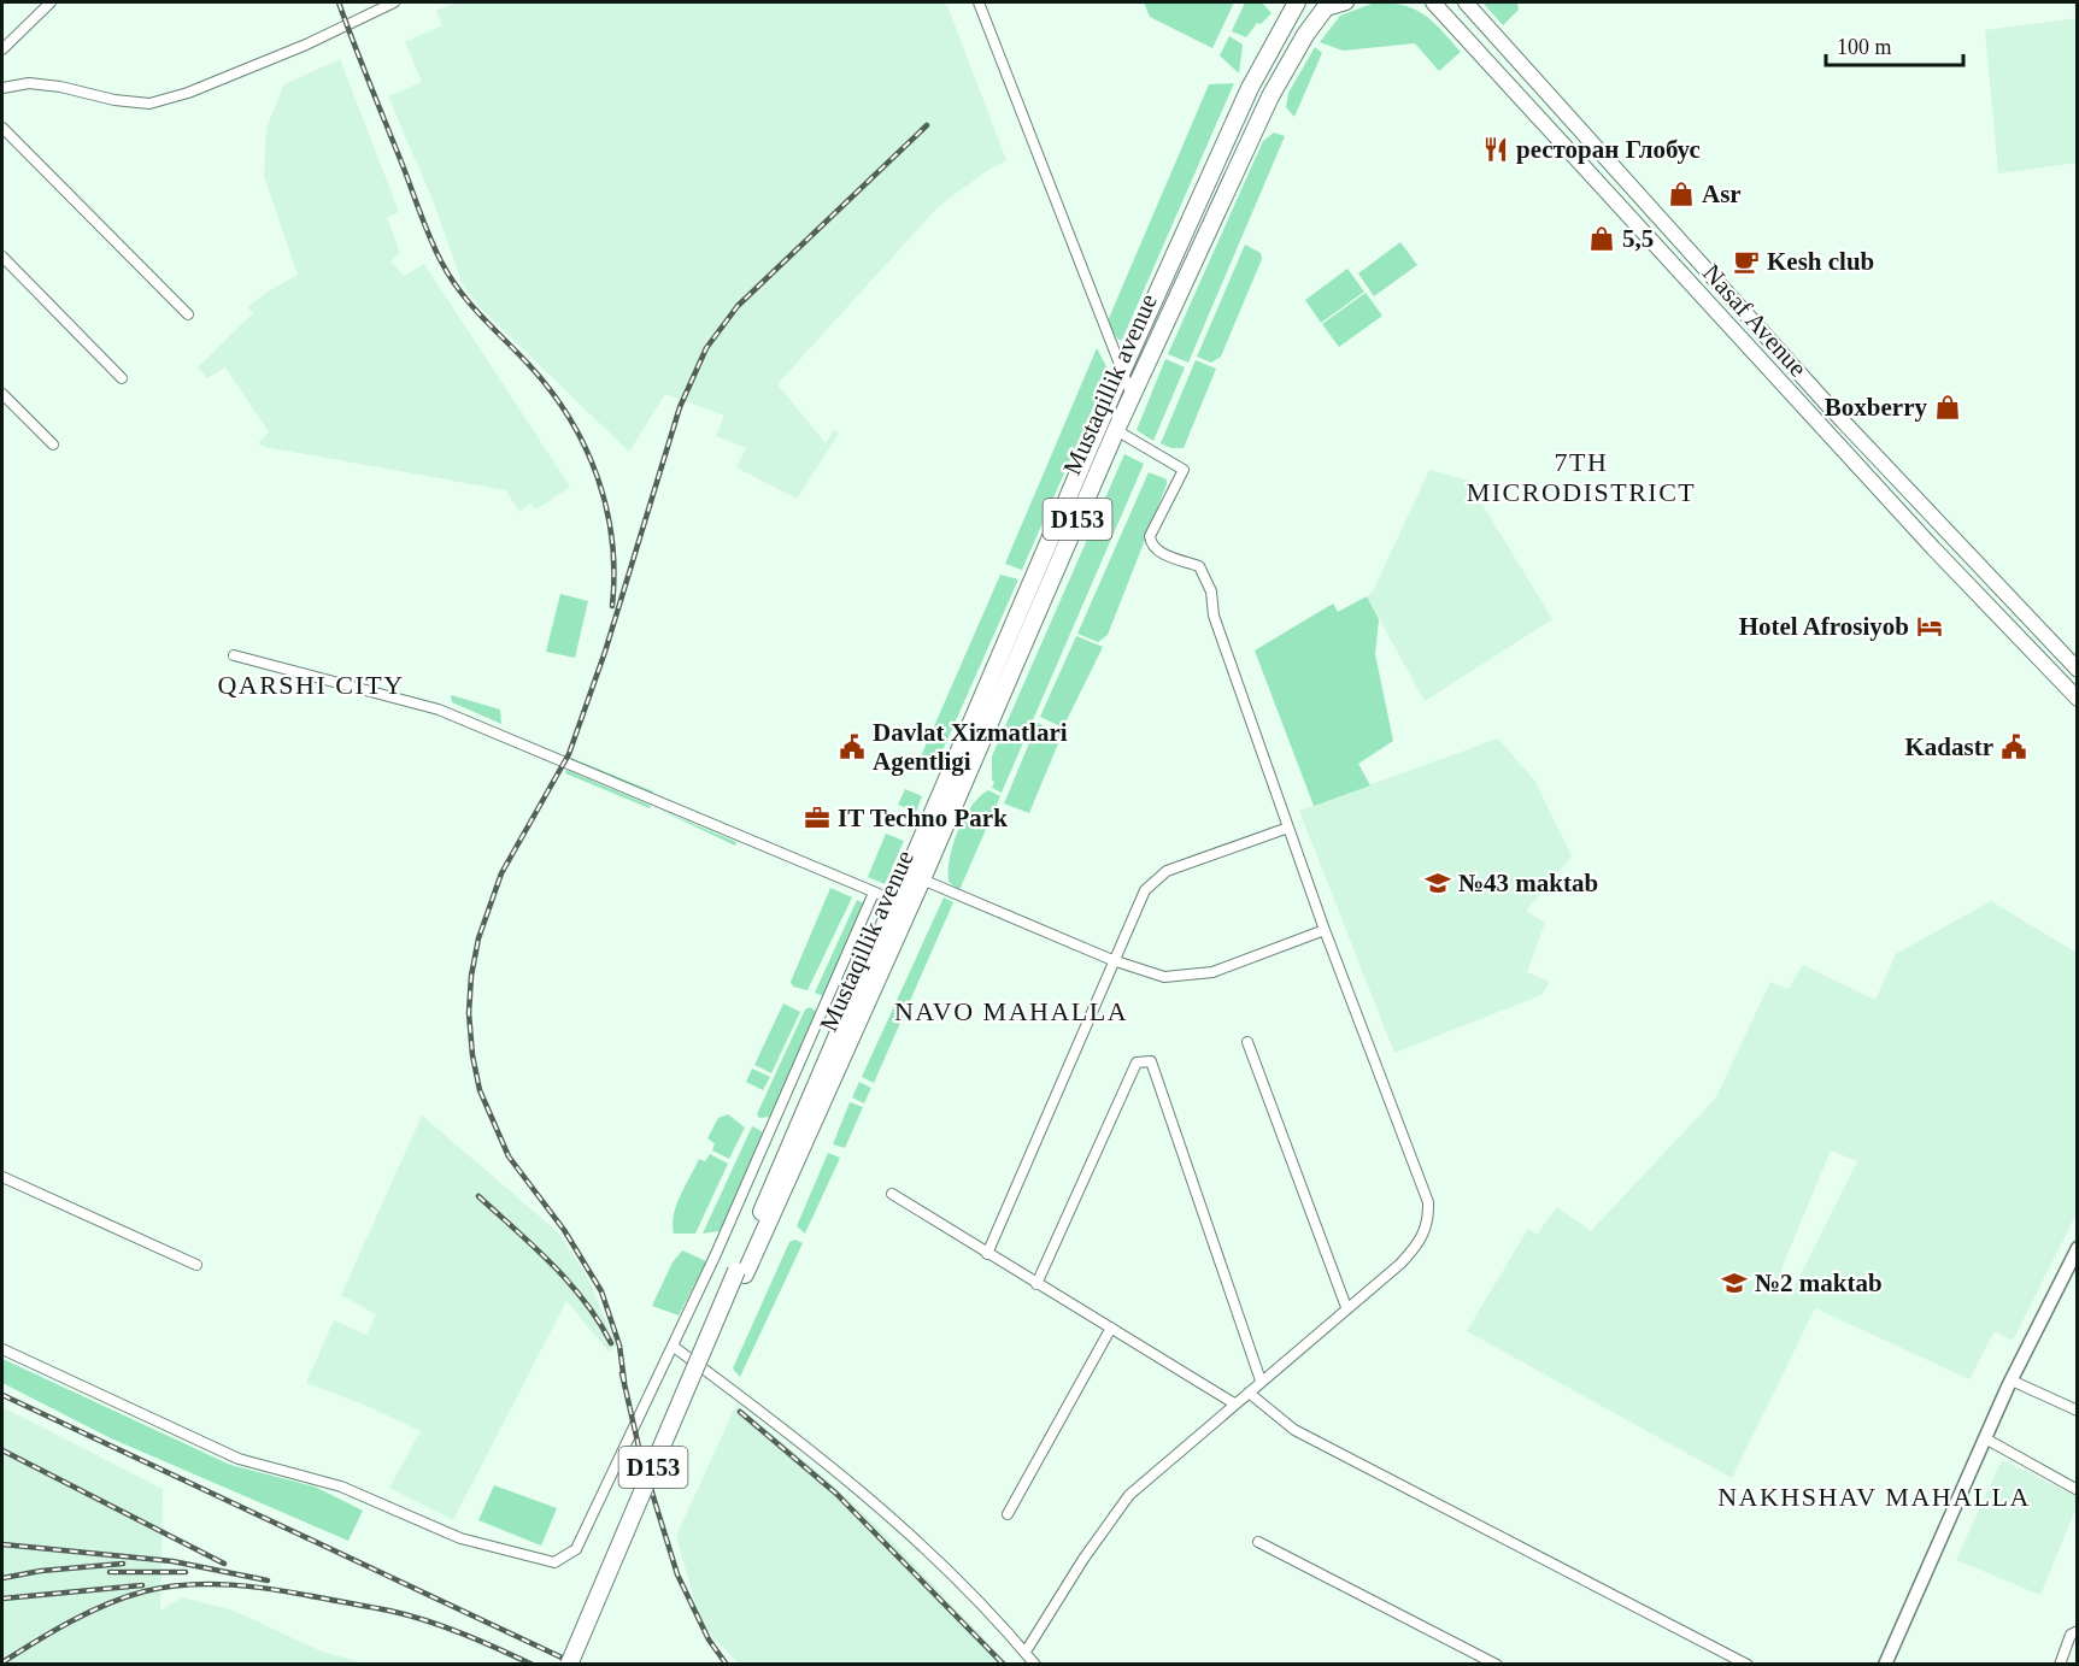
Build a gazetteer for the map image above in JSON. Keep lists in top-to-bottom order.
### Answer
{
  "streets": {
    "main road": ["Nasaf Avenue", "Mustaqillik avenue", "D153"]
  },
  "crossings": [
    ["Mustaqillik avenue", "D153"]
  ],
  "districts": [
    "7TH MICRODISTRICT",
    "QARSHI CITY",
    "NAVO MAHALLA",
    "NAKHSHAV MAHALLA"
  ],
  "places": {
    "restaurant": ["ресторан Глобус"],
    "shop": ["Asr", "5,5", "Boxberry"],
    "cafe": ["Kesh club"],
    "hotel": ["Hotel Afrosiyob"],
    "public building": ["Davlat Xizmatlari Agentligi", "Kadastr"],
    "office": ["IT Techno Park"],
    "school or university": ["№43 maktab", "№2 maktab"]
  },
  "scale_bar": "100 m"
}
